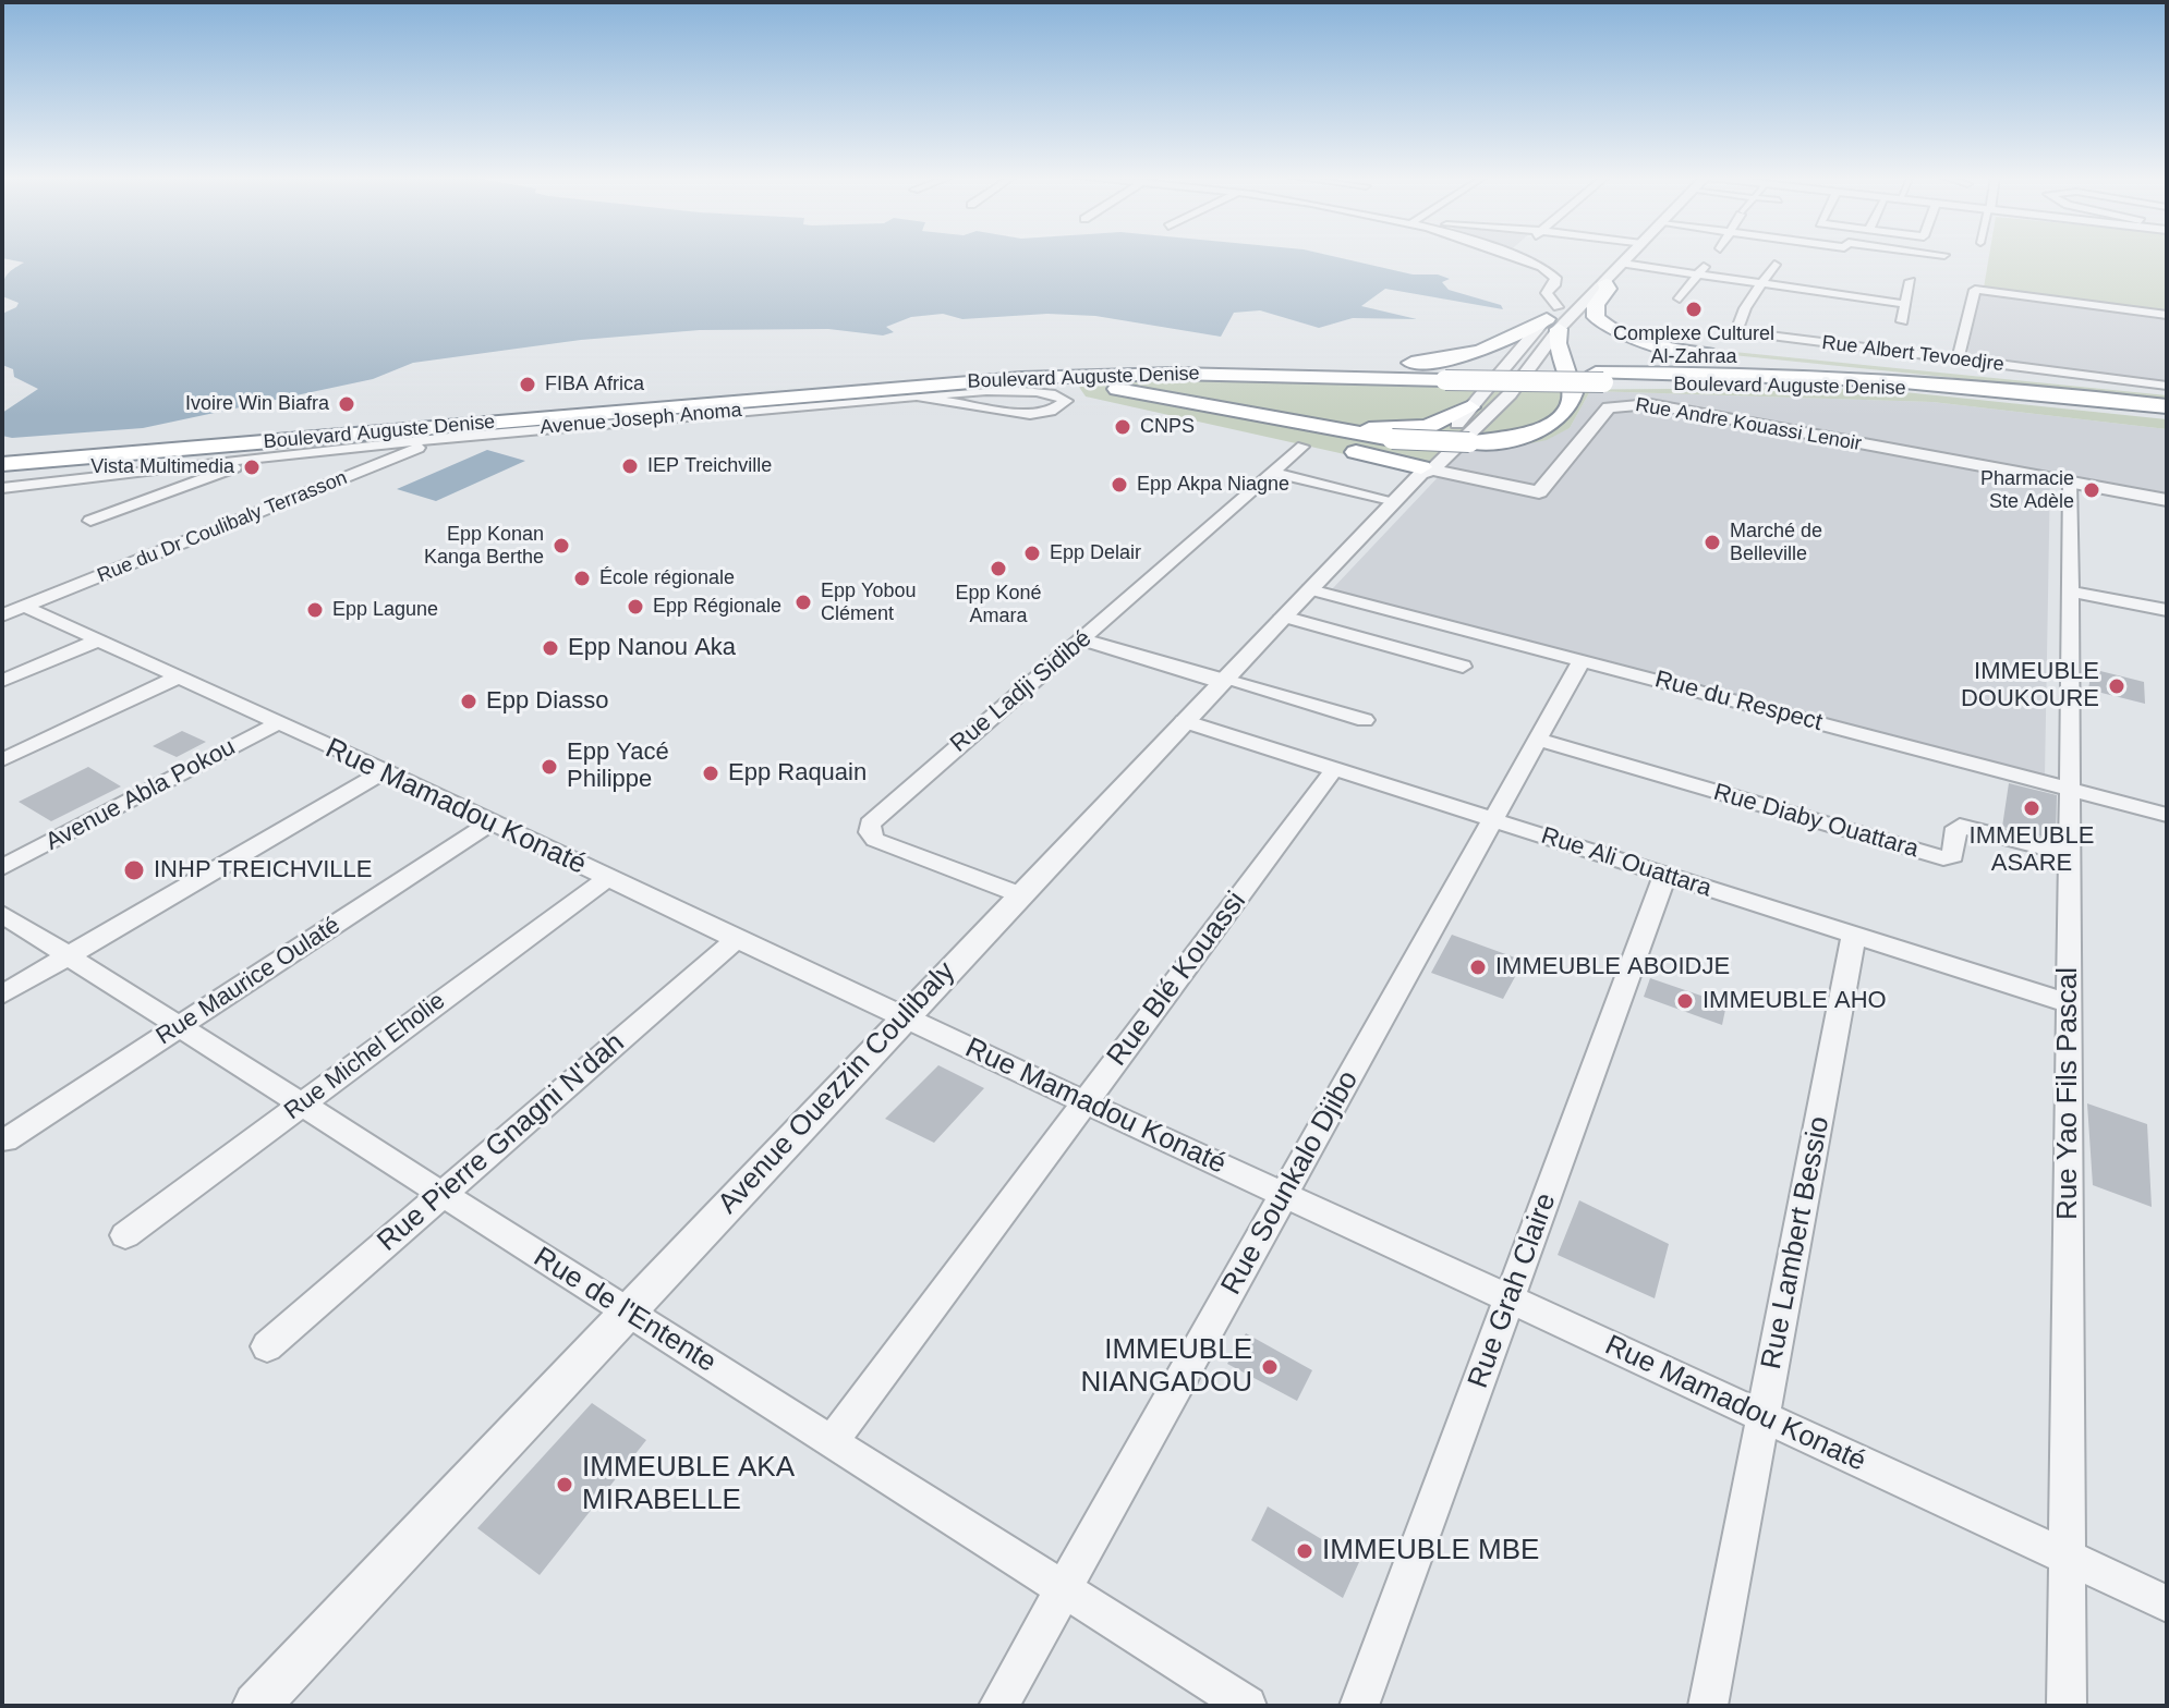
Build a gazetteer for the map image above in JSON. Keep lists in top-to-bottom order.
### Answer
{
  "streets": {
    "highway": ["Boulevard Auguste Denise"],
    "street": [
      "Rue Albert Tevoedjre",
      "Avenue Joseph Anoma",
      "Rue Andre Kouassi Lenoir",
      "Rue du Dr Coulibaly Terrasson",
      "Rue Ladji Sidibé",
      "Rue du Respect",
      "Avenue Abla Pokou",
      "Rue Mamadou Konaté",
      "Rue Diaby Ouattara",
      "Rue Ali Ouattara",
      "Rue Blé Kouassi",
      "Rue Maurice Oulaté",
      "Rue Michel Eholie",
      "Avenue Ouezzin Coulibaly",
      "Rue Yao Fils Pascal",
      "Rue Pierre Gnagni N'dah",
      "Rue Sounkalo Djibo",
      "Rue Lambert Bessio",
      "Rue Grah Claire",
      "Rue de l'Entente"
    ]
  },
  "crossings": [
    ["Avenue Joseph Anoma", "Rue du Dr Coulibaly Terrasson"],
    ["Rue Andre Kouassi Lenoir", "Avenue Ouezzin Coulibaly"],
    ["Rue Andre Kouassi Lenoir", "Rue Yao Fils Pascal"],
    ["Rue du Dr Coulibaly Terrasson", "Rue Mamadou Konaté"],
    ["Rue Ladji Sidibé", "Avenue Ouezzin Coulibaly"],
    ["Rue du Respect", "Avenue Ouezzin Coulibaly"],
    ["Rue du Respect", "Rue Yao Fils Pascal"],
    ["Rue du Respect", "Rue Sounkalo Djibo"],
    ["Avenue Abla Pokou", "Rue Mamadou Konaté"],
    ["Rue Mamadou Konaté", "Rue Blé Kouassi"],
    ["Rue Mamadou Konaté", "Rue Maurice Oulaté"],
    ["Rue Mamadou Konaté", "Rue Michel Eholie"],
    ["Rue Mamadou Konaté", "Avenue Ouezzin Coulibaly"],
    ["Rue Mamadou Konaté", "Rue Yao Fils Pascal"],
    ["Rue Mamadou Konaté", "Rue Pierre Gnagni N'dah"],
    ["Rue Mamadou Konaté", "Rue Sounkalo Djibo"],
    ["Rue Mamadou Konaté", "Rue Lambert Bessio"],
    ["Rue Mamadou Konaté", "Rue Grah Claire"],
    ["Rue Diaby Ouattara", "Rue Yao Fils Pascal"],
    ["Rue Diaby Ouattara", "Rue Sounkalo Djibo"],
    ["Rue Ali Ouattara", "Rue Blé Kouassi"],
    ["Rue Ali Ouattara", "Avenue Ouezzin Coulibaly"],
    ["Rue Ali Ouattara", "Rue Yao Fils Pascal"],
    ["Rue Ali Ouattara", "Rue Sounkalo Djibo"],
    ["Rue Ali Ouattara", "Rue Lambert Bessio"],
    ["Rue Ali Ouattara", "Rue Grah Claire"],
    ["Rue Blé Kouassi", "Rue de l'Entente"],
    ["Rue Maurice Oulaté", "Rue de l'Entente"],
    ["Rue Michel Eholie", "Rue de l'Entente"],
    ["Avenue Ouezzin Coulibaly", "Rue de l'Entente"],
    ["Rue Pierre Gnagni N'dah", "Rue de l'Entente"],
    ["Rue Sounkalo Djibo", "Rue de l'Entente"]
  ],
  "places": [
    "Complexe Culturel Al-Zahraa",
    "FIBA Africa",
    "Ivoire Win Biafra",
    "CNPS",
    "IEP Treichville",
    "Vista Multimedia",
    "Epp Akpa Niagne",
    "Pharmacie Ste Adèle",
    "Marché de Belleville",
    "Epp Konan Kanga Berthe",
    "Epp Delair",
    "Epp Koné Amara",
    "École régionale",
    "Epp Yobou Clément",
    "Epp Régionale",
    "Epp Lagune",
    "Epp Nanou Aka",
    "IMMEUBLE DOUKOURE",
    "Epp Diasso",
    "Epp Yacé Philippe",
    "Epp Raquain",
    "IMMEUBLE ASARE",
    "INHP TREICHVILLE",
    "IMMEUBLE ABOIDJE",
    "IMMEUBLE AHO",
    "IMMEUBLE NIANGADOU",
    "IMMEUBLE AKA MIRABELLE",
    "IMMEUBLE MBE"
  ]
}
